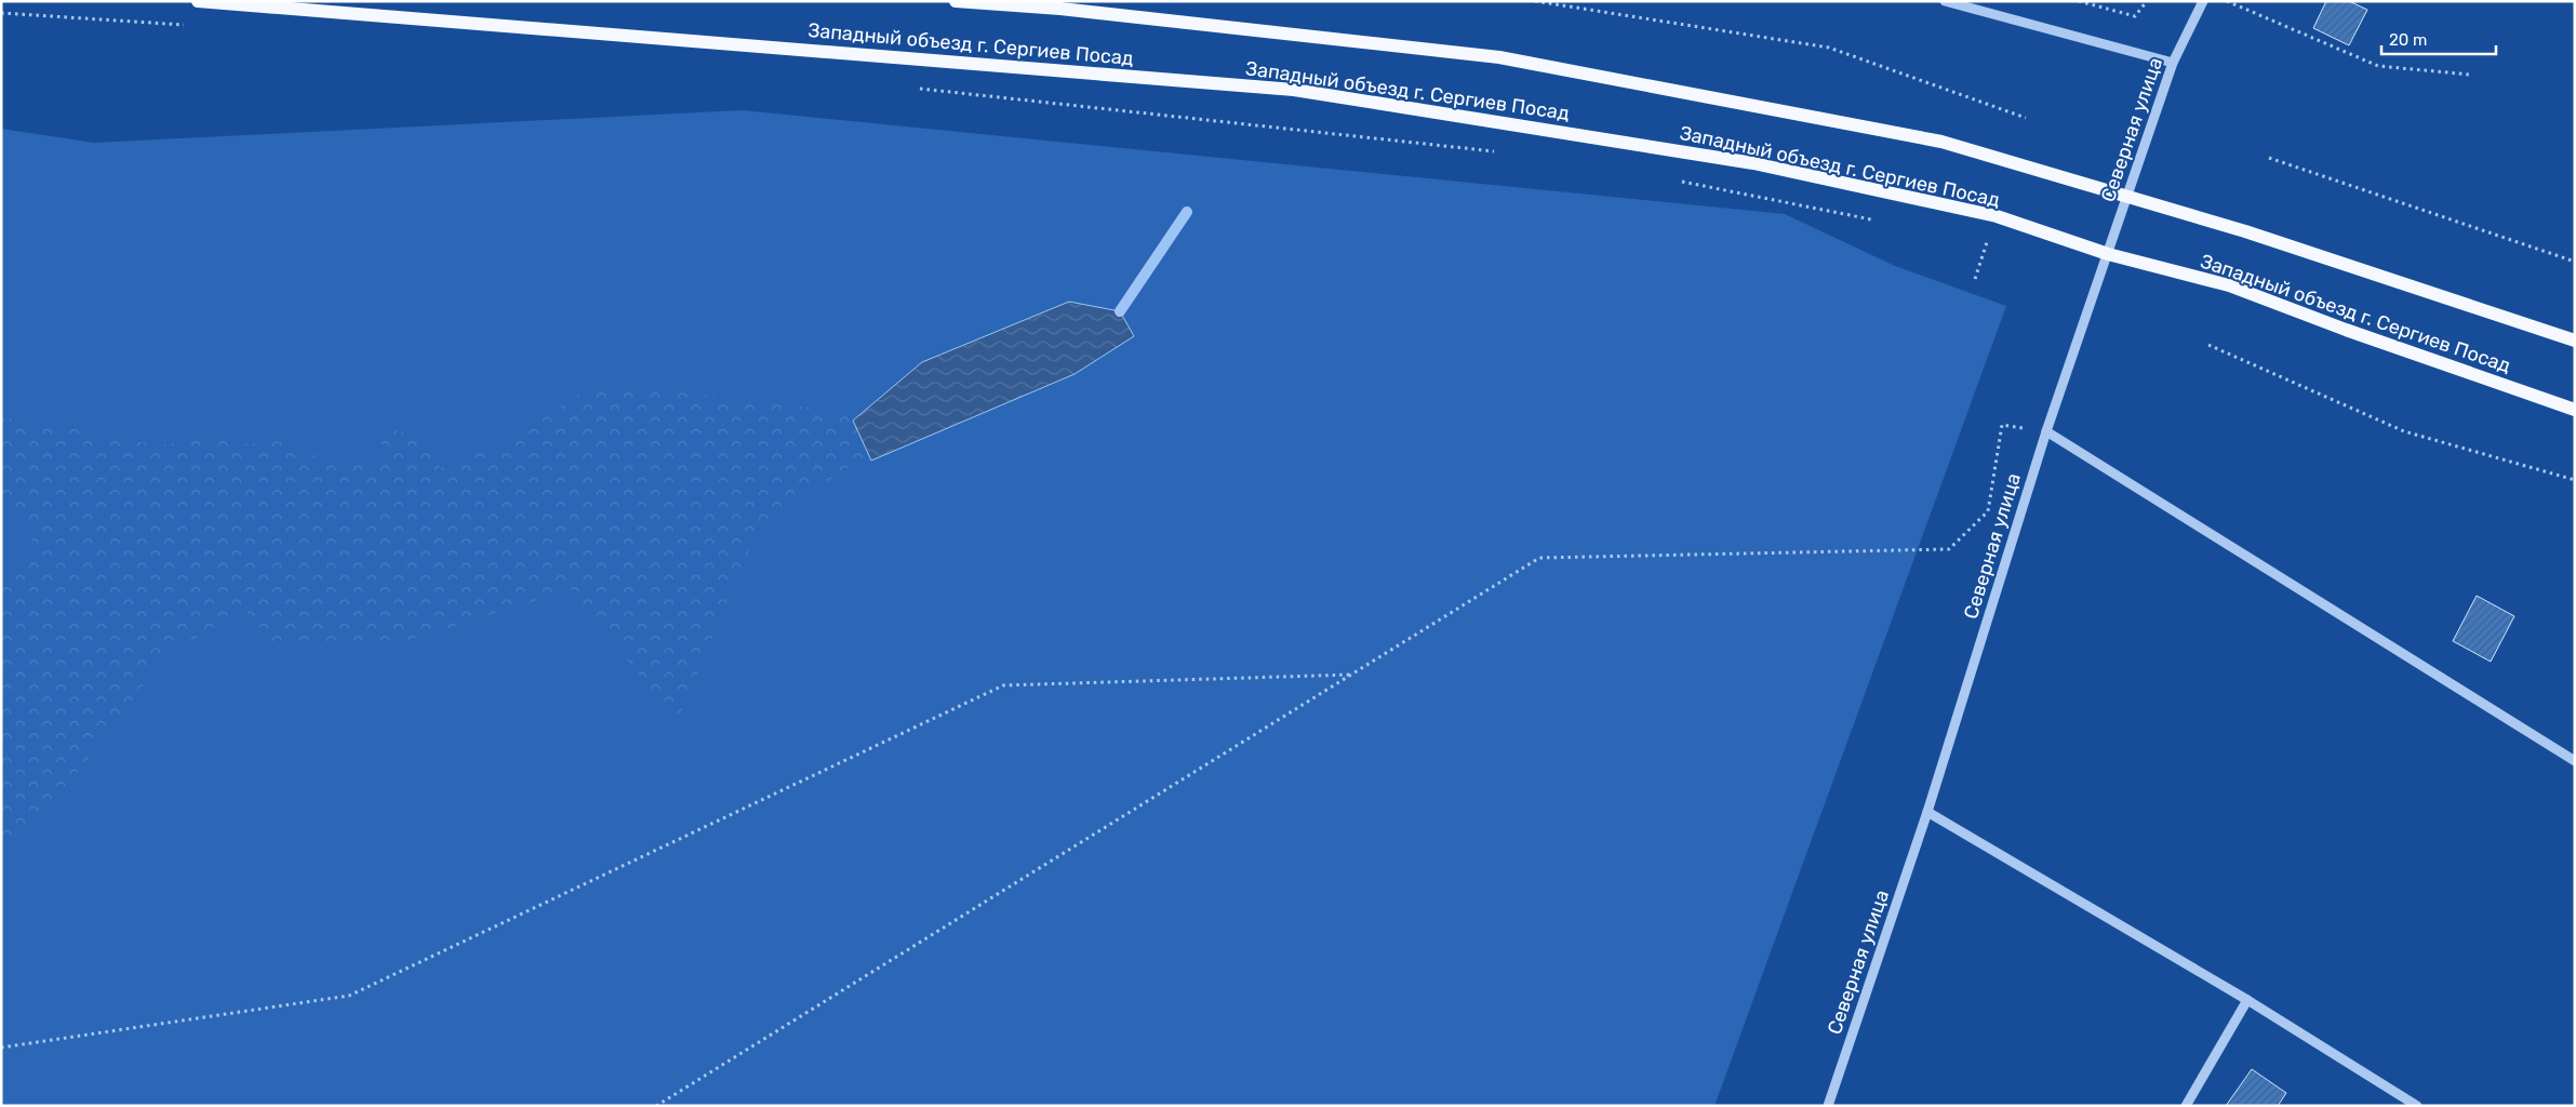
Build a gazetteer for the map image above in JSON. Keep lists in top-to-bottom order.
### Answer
{
  "streets": {
    "main road": ["Западный объезд г. Сергиев Посад"],
    "street": ["Северная улица"]
  },
  "crossings": [
    ["Западный объезд г. Сергиев Посад", "Северная улица"]
  ],
  "scale_bar": "20 m"
}
